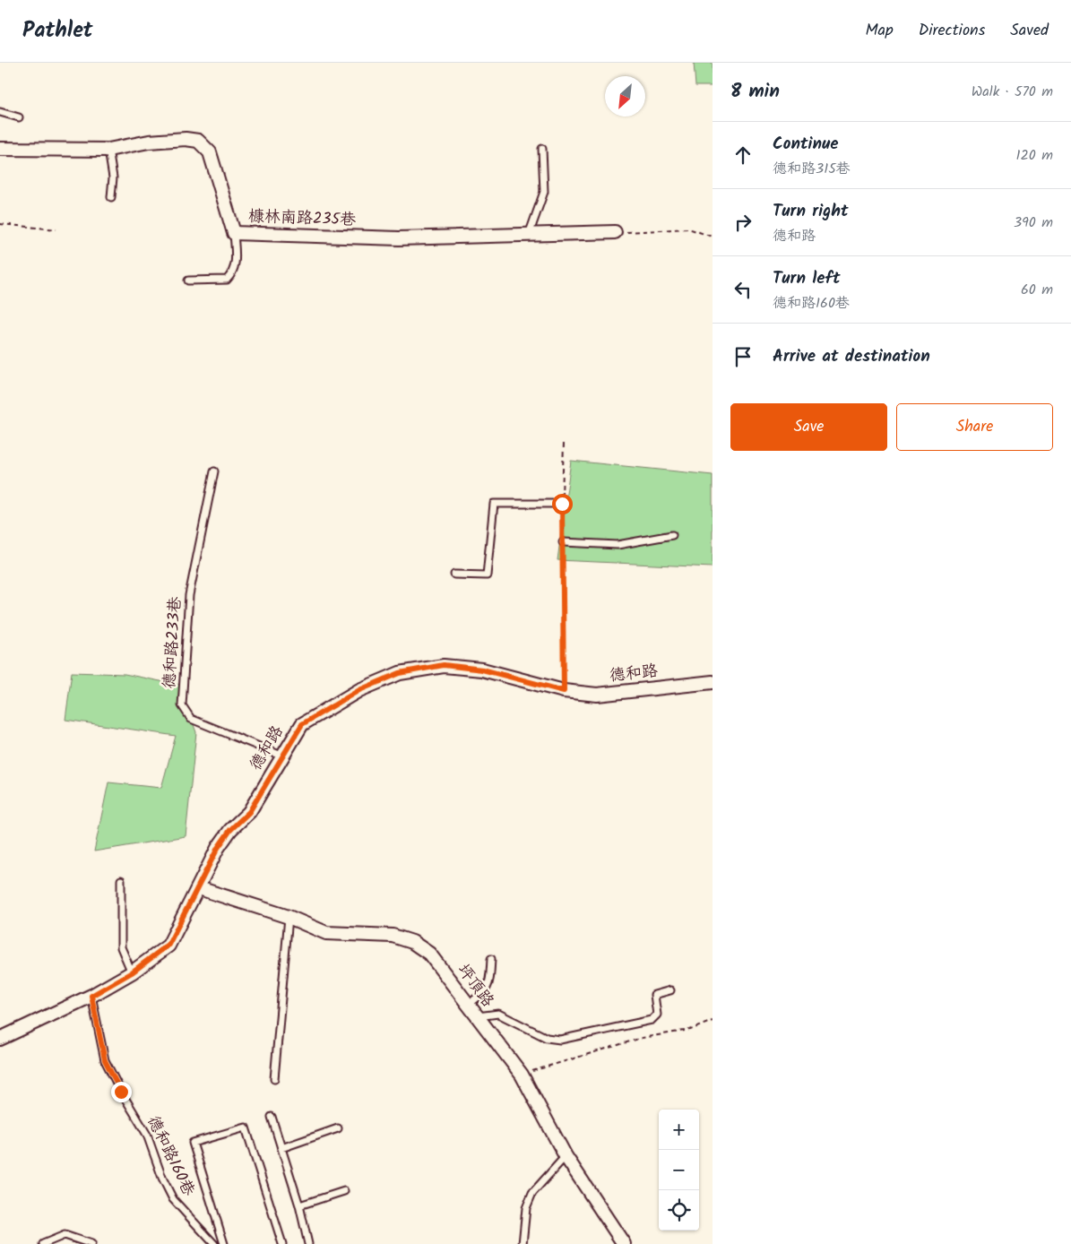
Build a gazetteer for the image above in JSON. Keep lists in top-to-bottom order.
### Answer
{
  "streets": {
    "street": ["槺林南路235巷", "德和路", "坪頂路"],
    "lane": ["德和路233巷", "德和路160巷"]
  },
  "crossings": [
    ["德和路233巷", "德和路"],
    ["德和路", "坪頂路"],
    ["德和路", "德和路160巷"]
  ],
  "north": "bottom left",
  "page": {
    "header": "Pathlet",
    "nav": ["Map", "Directions", "Saved"],
    "heading": ["8 min", "Walk · 570 m"],
    "list": [
      ["Continue", "德和路315巷", "120 m"],
      ["Turn right", "德和路", "390 m"],
      ["Turn left", "德和路160巷", "60 m"],
      "Arrive at destination"
    ],
    "buttons": ["Save", "Share"],
    "map_buttons": ["+", "−"]
  }
}
